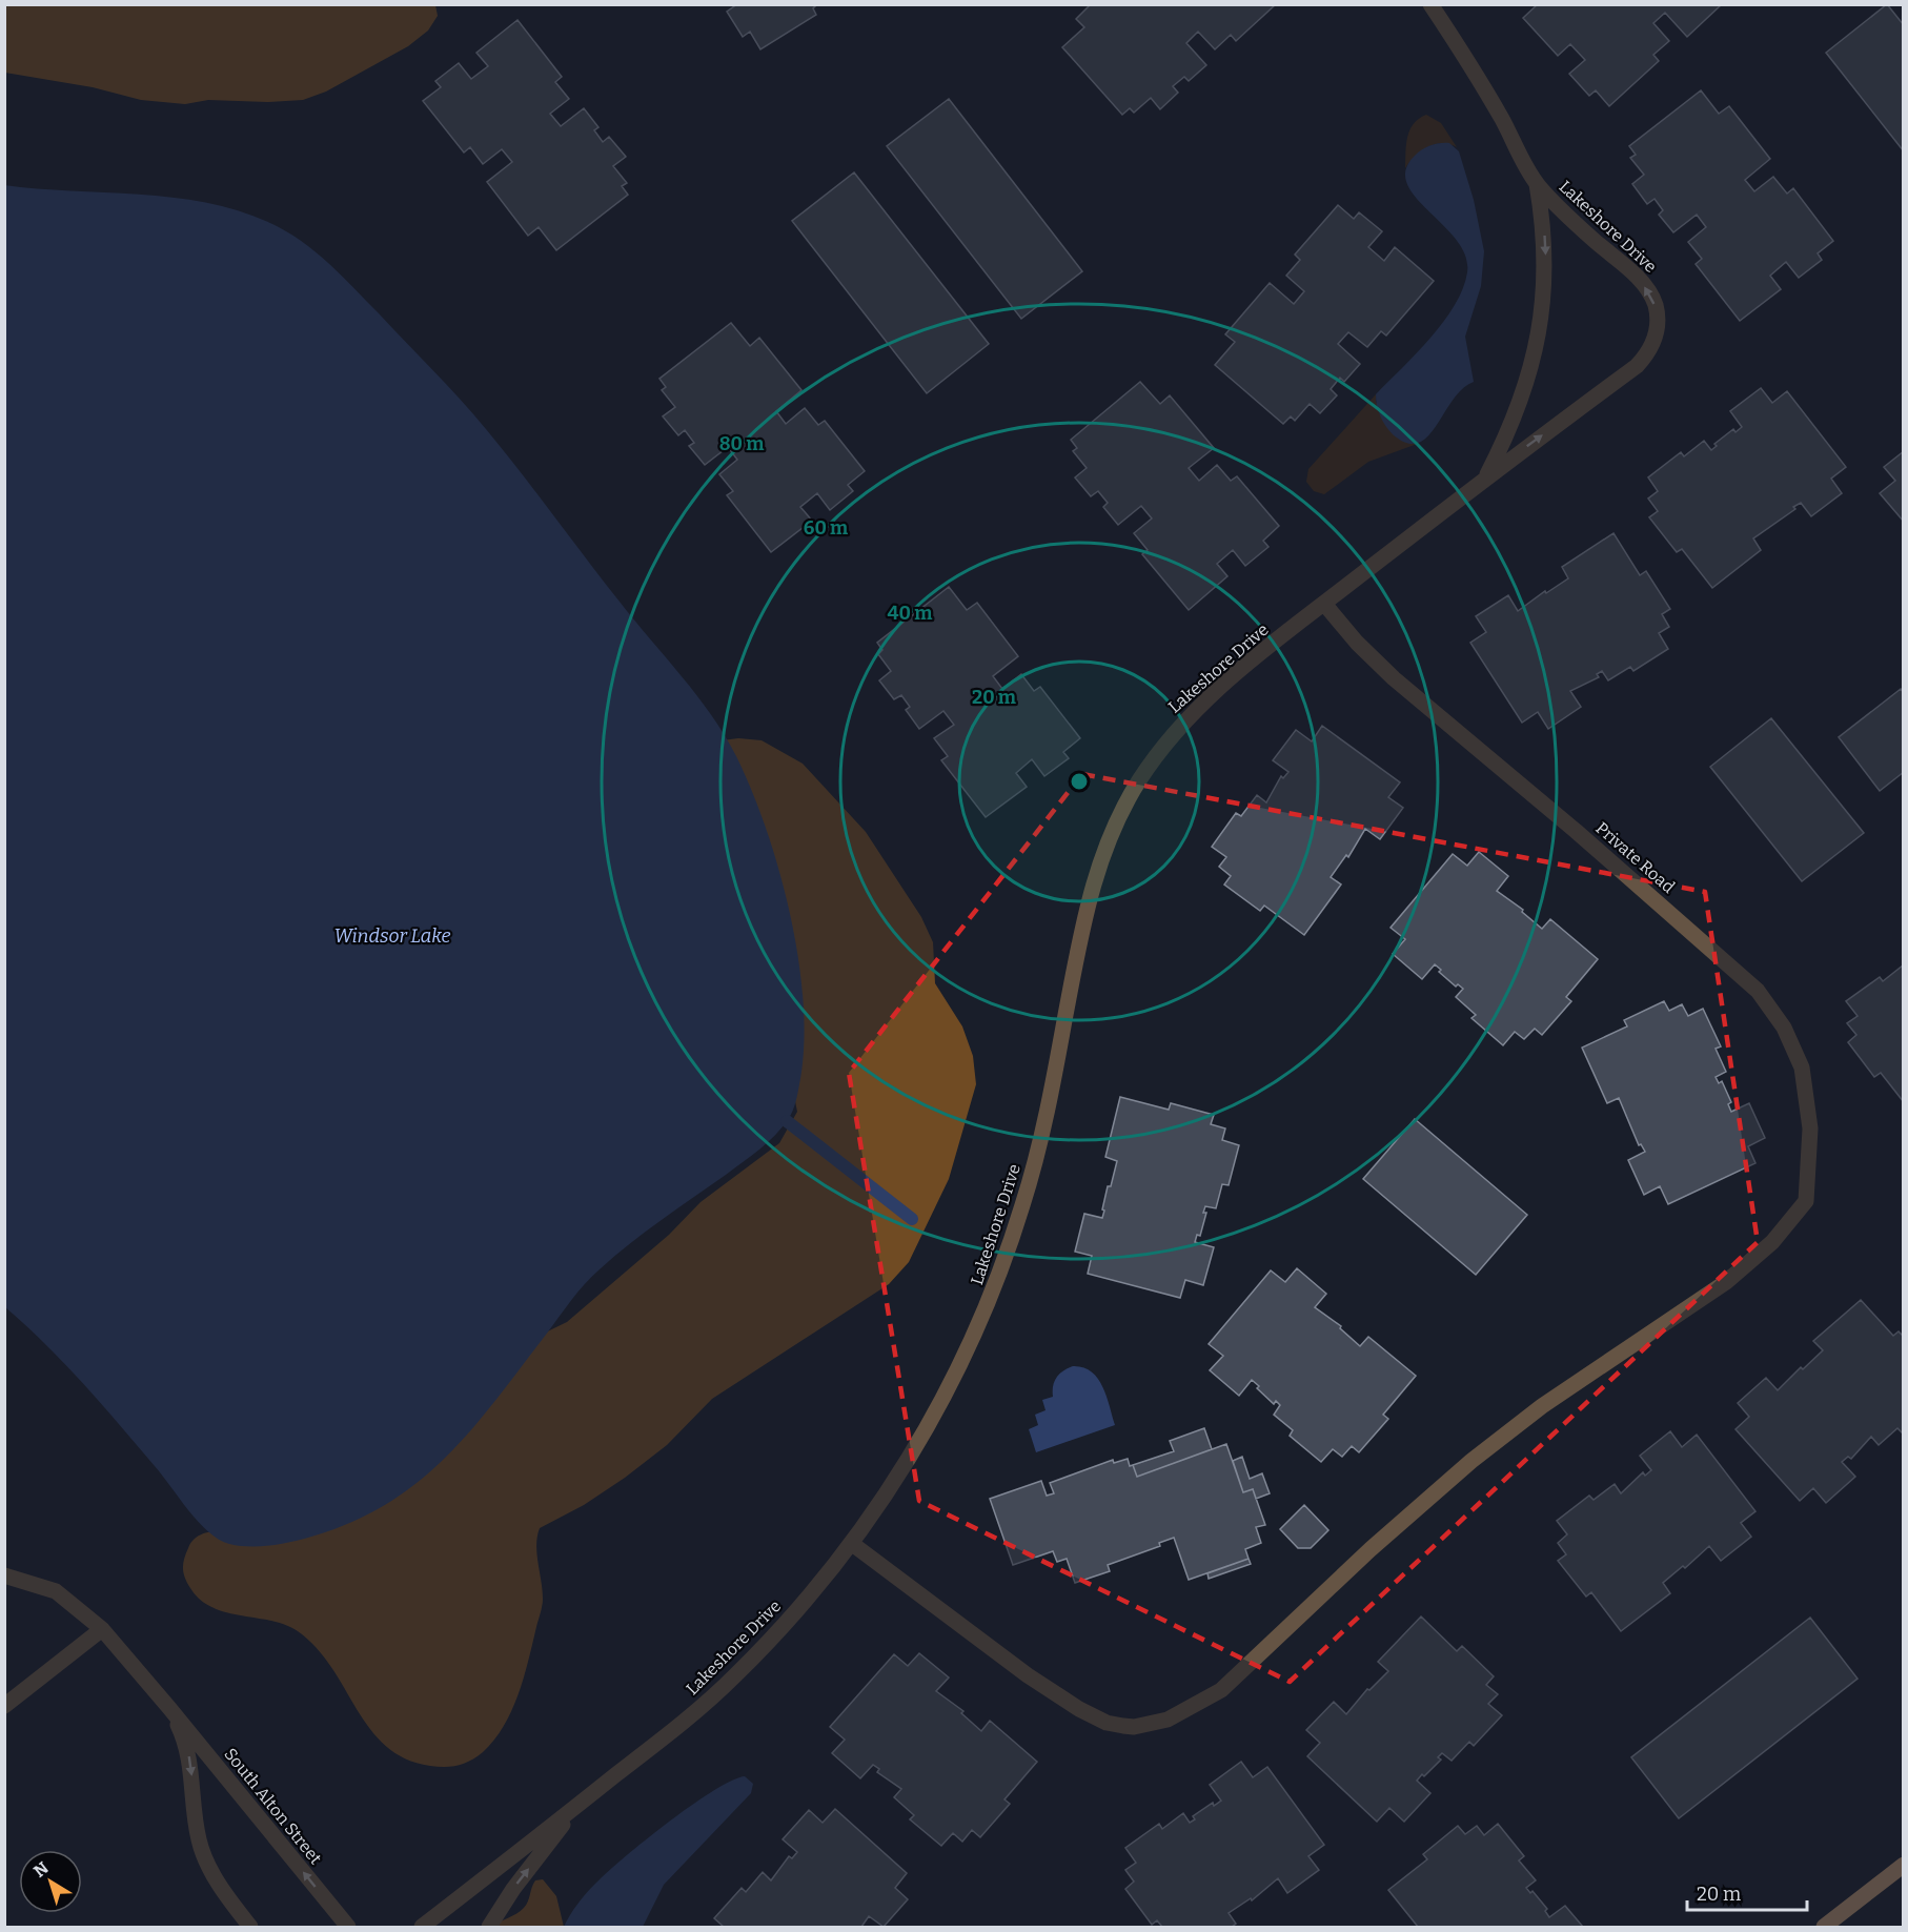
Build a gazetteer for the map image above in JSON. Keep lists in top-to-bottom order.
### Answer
{
  "streets": {
    "street": ["Lakeshore Drive", "Private Road", "South Alton Street"]
  },
  "crossings": [
    ["Lakeshore Drive", "Private Road"]
  ],
  "water": ["Windsor Lake"],
  "scale_bar": "20 m",
  "north": "top left",
  "rings": [
    "80 m",
    "60 m",
    "40 m",
    "20 m"
  ]
}
